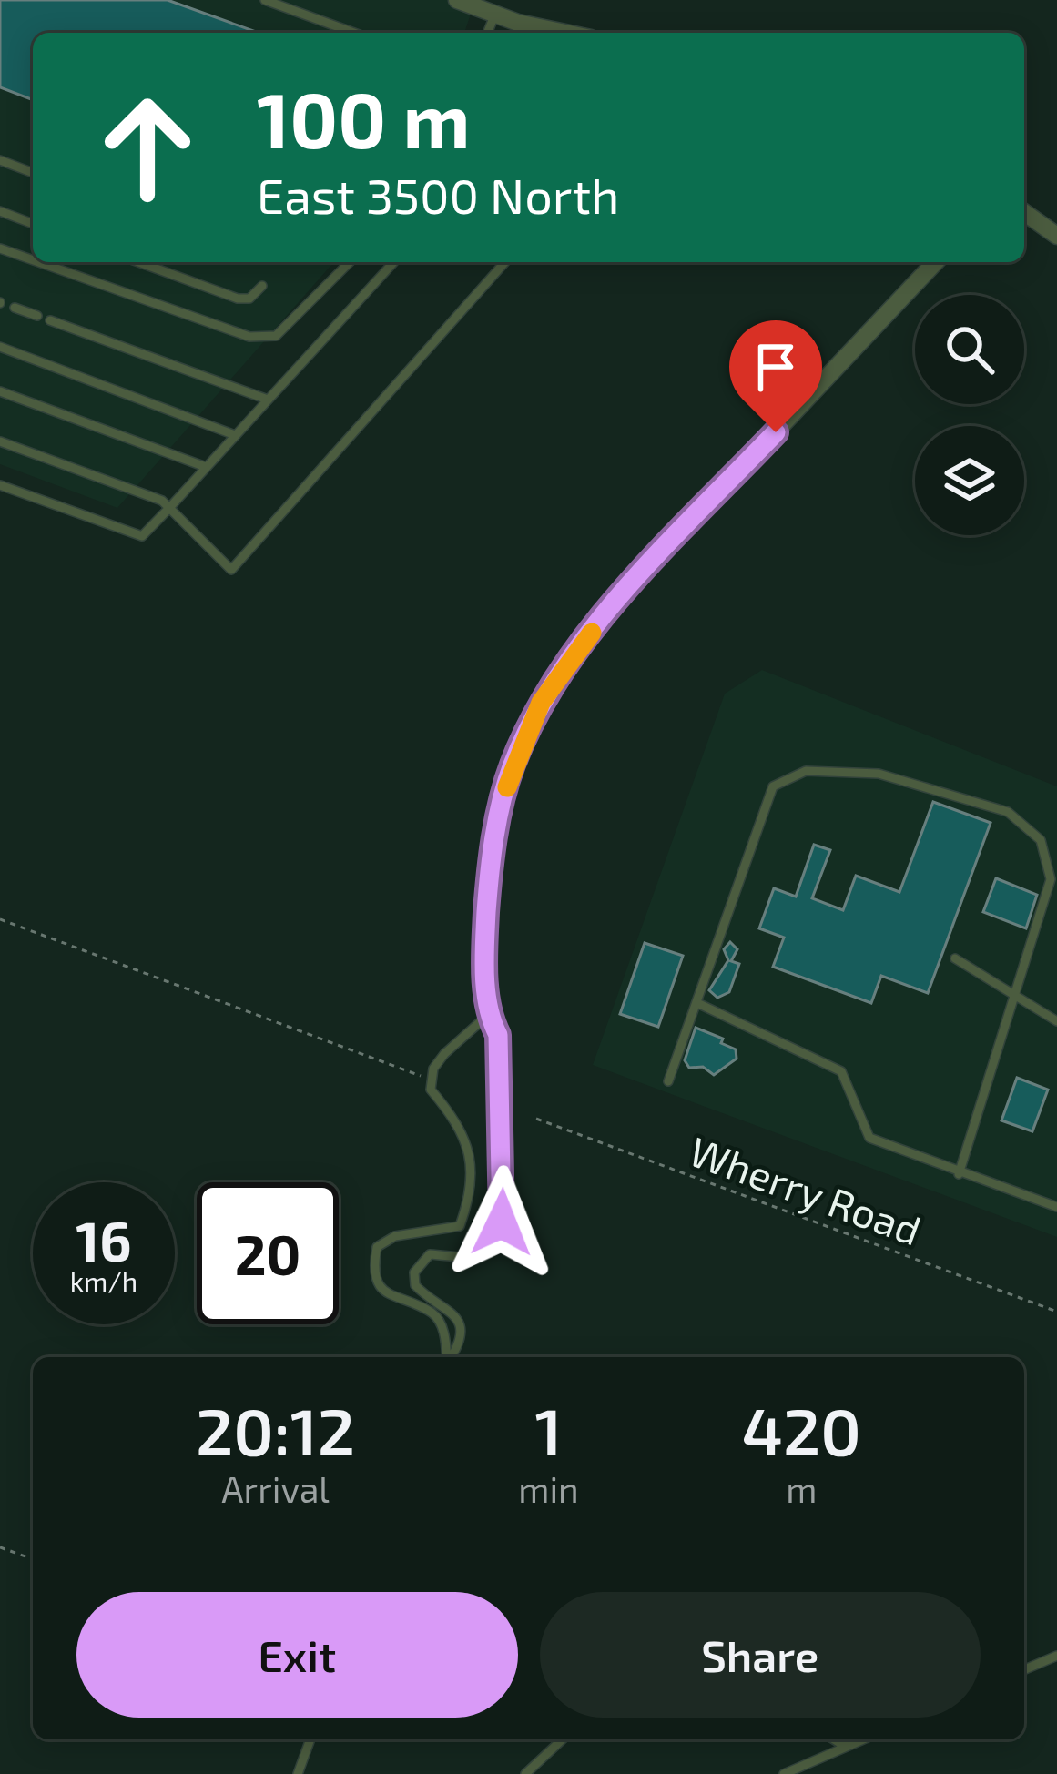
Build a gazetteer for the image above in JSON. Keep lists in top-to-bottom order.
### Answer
{
  "streets": {
    "path": ["Wherry Road"]
  },
  "page": {
    "turn": ["100 m", "East 3500 North"],
    "speed": "16 km/h",
    "limit": "20",
    "eta": [
      "20:12",
      "Arrival",
      "1",
      "min",
      "420",
      "m"
    ],
    "buttons": ["Exit", "Share"]
  }
}
